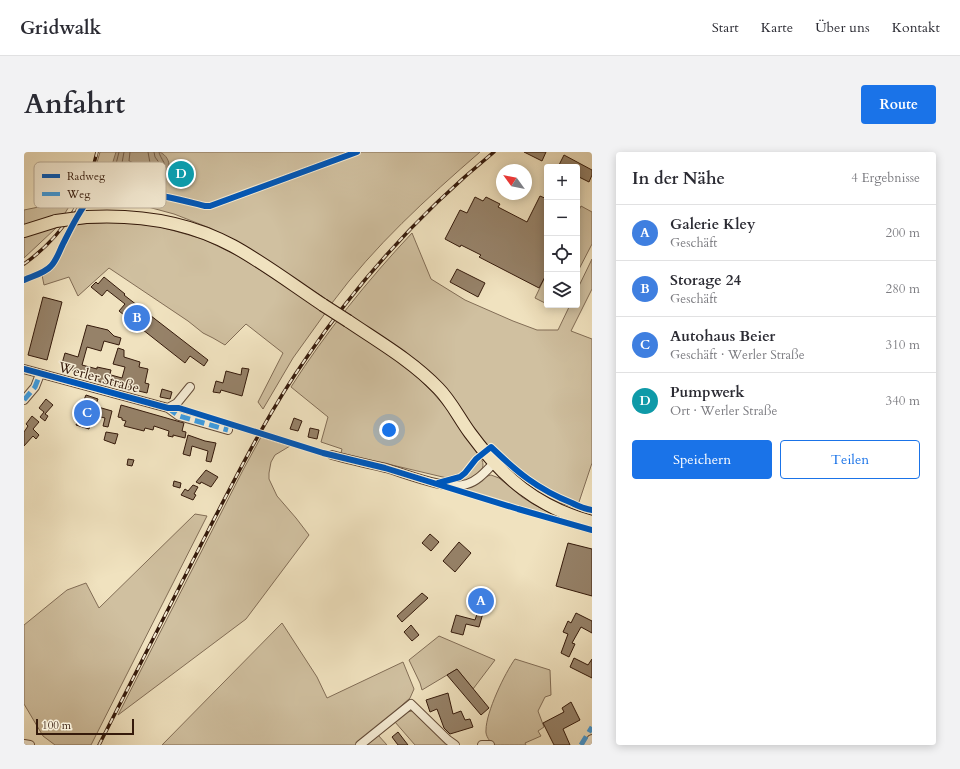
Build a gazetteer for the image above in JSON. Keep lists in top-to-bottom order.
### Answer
{
  "streets": {
    "street": ["Werler Straße"]
  },
  "legend": ["Radweg", "Weg"],
  "scale_bar": "100 m",
  "north": "top left",
  "page": {
    "header": "Gridwalk",
    "nav": [
      "Start",
      "Karte",
      "Über uns",
      "Kontakt"
    ],
    "title": "Anfahrt",
    "buttons": [
      "Route",
      ["Speichern", "Teilen"]
    ],
    "heading": ["In der Nähe", "4 Ergebnisse"],
    "pins": [
      "D",
      "B",
      "C",
      "A"
    ],
    "map_buttons": ["+", "−"],
    "list": [
      {
        "mark": "A",
        "name": "Galerie Kley",
        "note": "Geschäft",
        "value": "200 m"
      },
      {
        "mark": "B",
        "name": "Storage 24",
        "note": "Geschäft",
        "value": "280 m"
      },
      {
        "mark": "C",
        "name": "Autohaus Beier",
        "note": "Geschäft · Werler Straße",
        "value": "310 m"
      },
      {
        "mark": "D",
        "name": "Pumpwerk",
        "note": "Ort · Werler Straße",
        "value": "340 m"
      }
    ],
    "scale": "100 m"
  }
}
